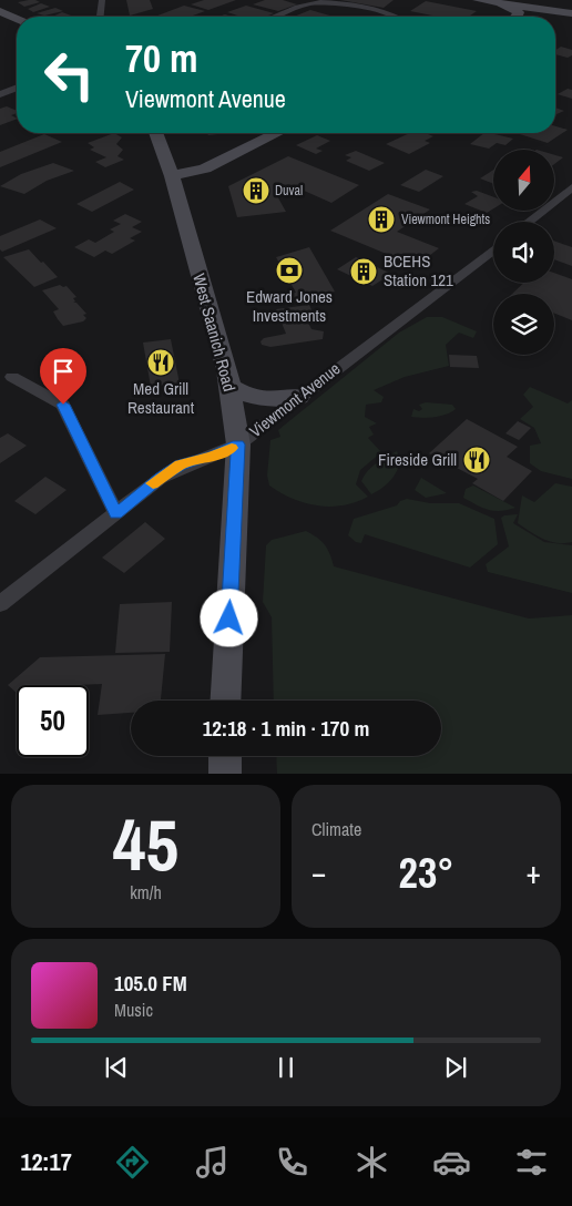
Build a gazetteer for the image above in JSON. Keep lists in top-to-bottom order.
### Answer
{
  "streets": {
    "main road": ["West Saanich Road"],
    "street": ["Viewmont Avenue"]
  },
  "crossings": [
    ["West Saanich Road", "Viewmont Avenue"]
  ],
  "places": {
    "building": ["Duval", "Viewmont Heights", "BCEHS Station 121"],
    "bank": ["Edward Jones Investments"],
    "restaurant": ["Med Grill Restaurant", "Fireside Grill"]
  },
  "north": "top",
  "page": {
    "turn": ["70 m", "Viewmont Avenue"],
    "limit": "50",
    "trip": "12:18 · 1 min · 170 m",
    "tile": [
      ["45", "km/h"],
      "Climate"
    ],
    "heat": ["−", "23°", "+"],
    "song": ["105.0 FM", "Music"],
    "tabs": "12:17"
  }
}
